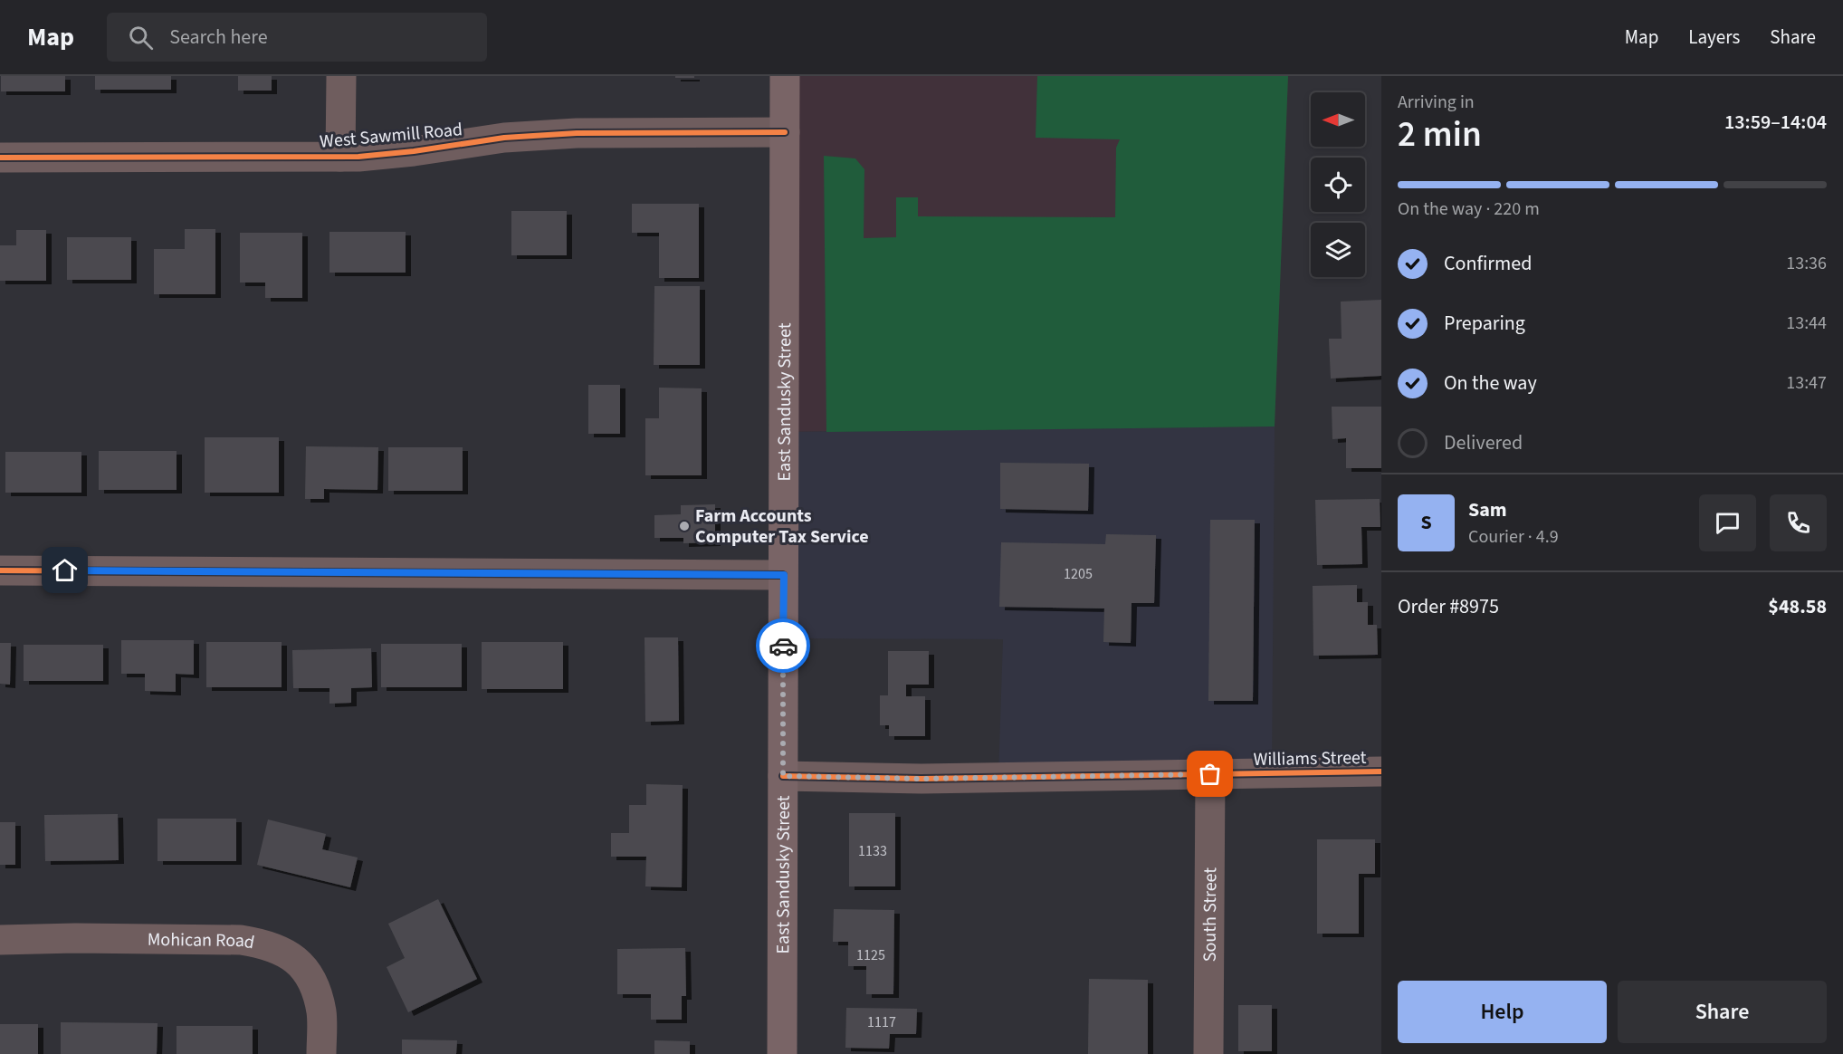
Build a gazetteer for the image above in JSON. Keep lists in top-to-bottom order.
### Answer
{
  "streets": {
    "main road": ["East Sandusky Street"],
    "street": [
      "West Sawmill Road",
      "Williams Street",
      "South Street",
      "Mohican Road"
    ]
  },
  "crossings": [
    ["West Sawmill Road", "East Sandusky Street"],
    ["East Sandusky Street", "Williams Street"],
    ["Williams Street", "South Street"]
  ],
  "places": ["Farm Accounts Computer Tax Service"],
  "house_numbers": [
    "1205",
    "1133",
    "1125",
    "1117"
  ],
  "north": "left",
  "page": {
    "header": "Map",
    "search": "Search here",
    "nav": ["Map", "Layers", "Share"],
    "heading": ["2 min", "Arriving in", "13:59–14:04"],
    "panel": [
      "Sam",
      "Courier · 4.9",
      "Order #8975",
      "$48.58"
    ],
    "bar": "On the way · 220 m",
    "list": [
      ["Confirmed", "13:36"],
      ["Preparing", "13:44"],
      ["On the way", "13:47"],
      "Delivered"
    ],
    "round": "S",
    "buttons": ["Help", "Share"]
  }
}
